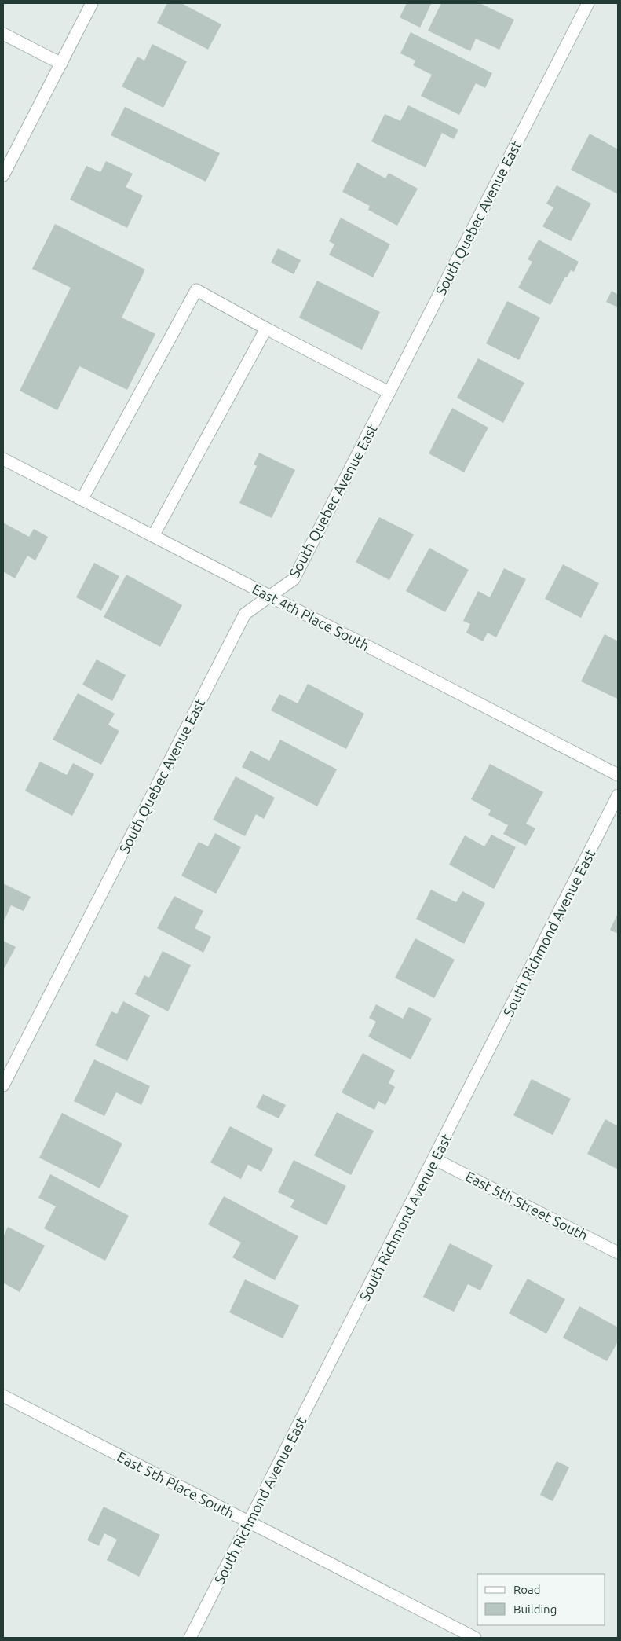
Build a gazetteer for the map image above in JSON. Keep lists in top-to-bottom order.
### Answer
{
  "streets": {
    "street": [
      "South Quebec Avenue East",
      "East 4th Place South",
      "South Richmond Avenue East",
      "East 5th Street South",
      "East 5th Place South"
    ]
  },
  "crossings": [
    ["South Quebec Avenue East", "East 4th Place South"],
    ["South Richmond Avenue East", "East 5th Street South"],
    ["South Richmond Avenue East", "East 5th Place South"]
  ],
  "legend": ["Road", "Building"]
}
